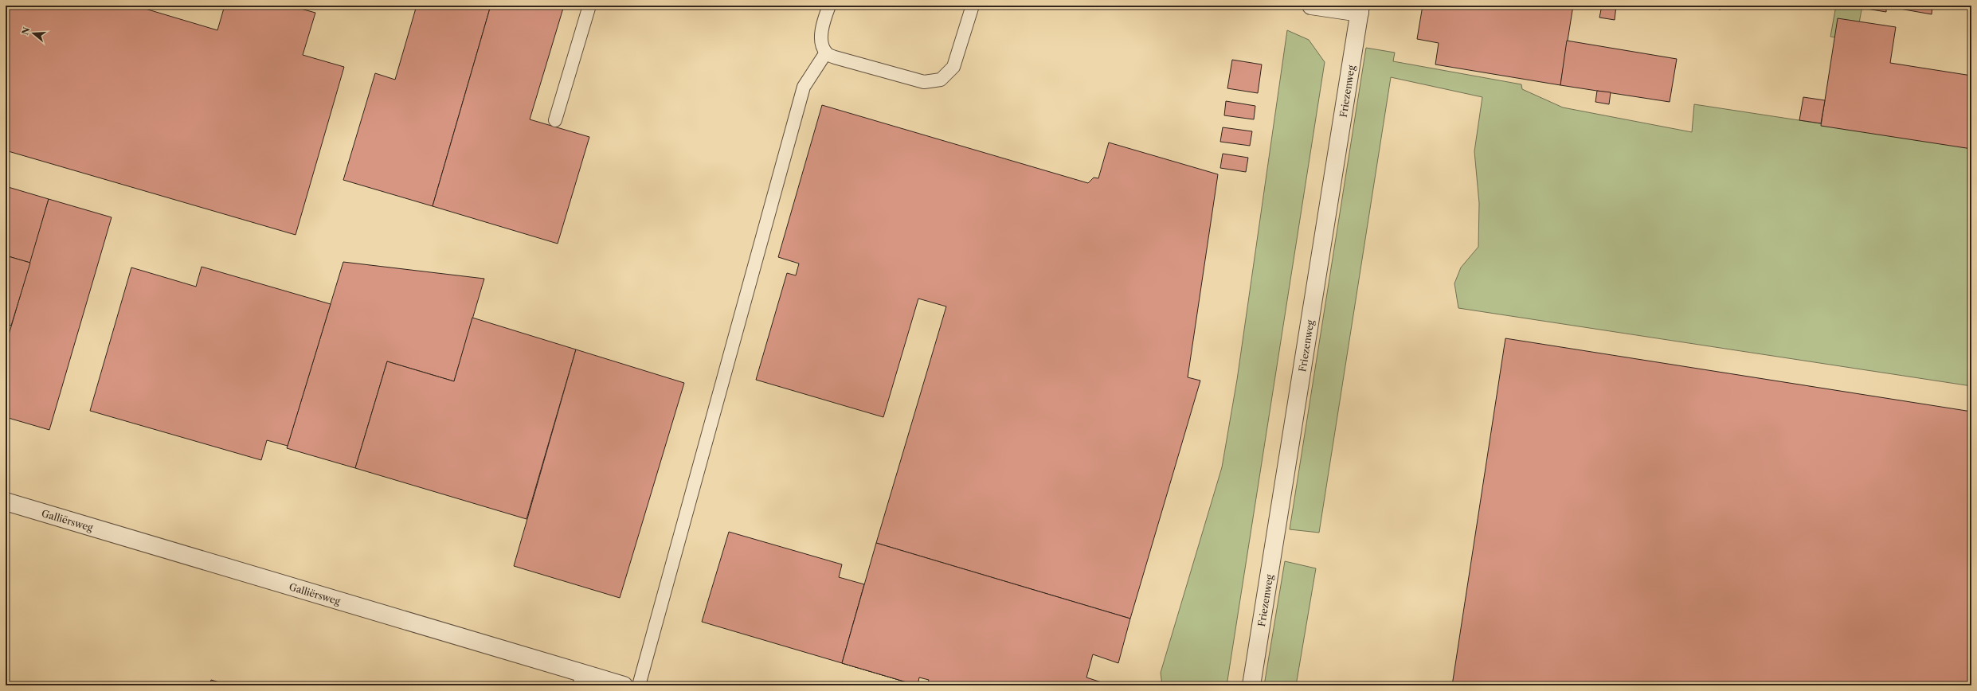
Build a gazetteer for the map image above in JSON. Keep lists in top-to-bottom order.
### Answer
{
  "streets": {
    "street": ["Friezenweg", "Galliërsweg"]
  },
  "north": "left"
}
